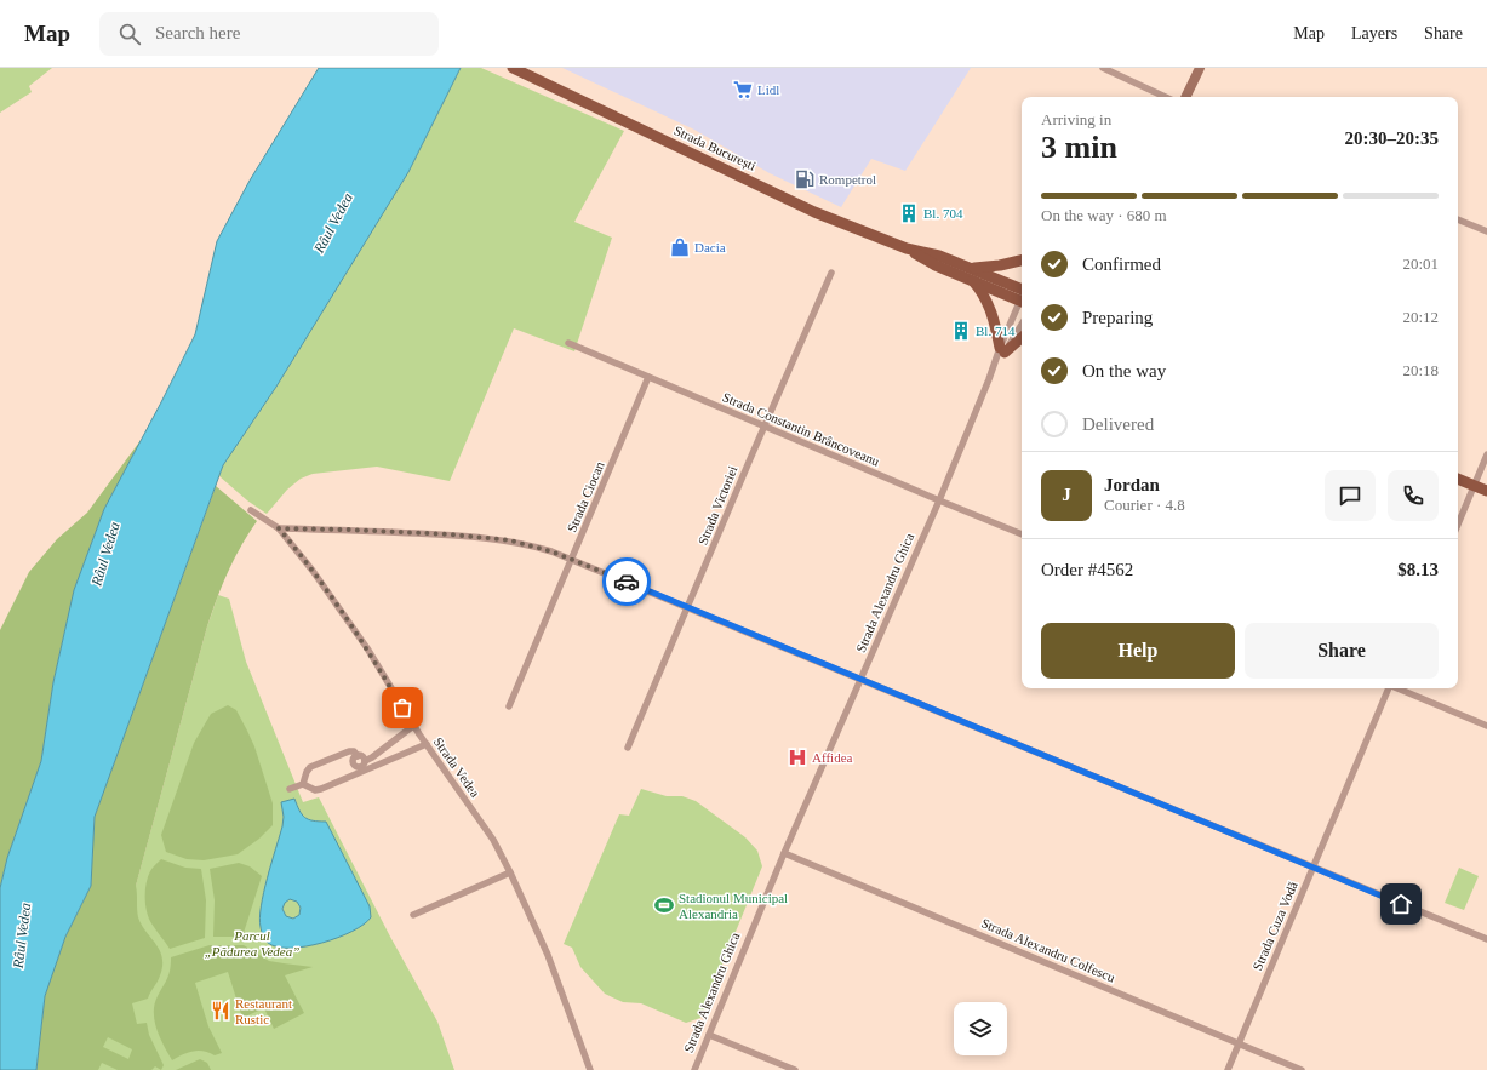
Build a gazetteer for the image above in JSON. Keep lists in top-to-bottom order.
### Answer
{
  "streets": {
    "main road": ["Strada București"],
    "street": [
      "Strada Constantin Brâncoveanu",
      "Strada Ciocan",
      "Strada Victoriei",
      "Strada Alexandru Ghica",
      "Strada Vedea",
      "Strada Cuza Vodă",
      "Strada Alexandru Colfescu"
    ]
  },
  "crossings": [
    ["Strada Constantin Brâncoveanu", "Strada Ciocan"],
    ["Strada Constantin Brâncoveanu", "Strada Victoriei"],
    ["Strada Constantin Brâncoveanu", "Strada Alexandru Ghica"],
    ["Strada Alexandru Ghica", "Strada Alexandru Colfescu"],
    ["Strada Cuza Vodă", "Strada Alexandru Colfescu"]
  ],
  "water": ["Râul Vedea"],
  "parks": ["Parcul „Pădurea Vedea”"],
  "places": {
    "supermarket": ["Lidl"],
    "fuel station": ["Rompetrol"],
    "building": ["Bl. 704", "Bl. 714"],
    "shop": ["Dacia"],
    "hospital": ["Affidea"],
    "sports": ["Stadionul Municipal Alexandria"],
    "restaurant": ["Restaurant Rustic"]
  },
  "page": {
    "header": "Map",
    "search": "Search here",
    "nav": ["Map", "Layers", "Share"],
    "heading": ["3 min", "Arriving in", "20:30–20:35"],
    "panel": [
      "Jordan",
      "Courier · 4.8",
      "Order #4562",
      "$8.13"
    ],
    "bar": "On the way · 680 m",
    "list": [
      ["Confirmed", "20:01"],
      ["Preparing", "20:12"],
      ["On the way", "20:18"],
      "Delivered"
    ],
    "round": "J",
    "buttons": ["Help", "Share"]
  }
}
